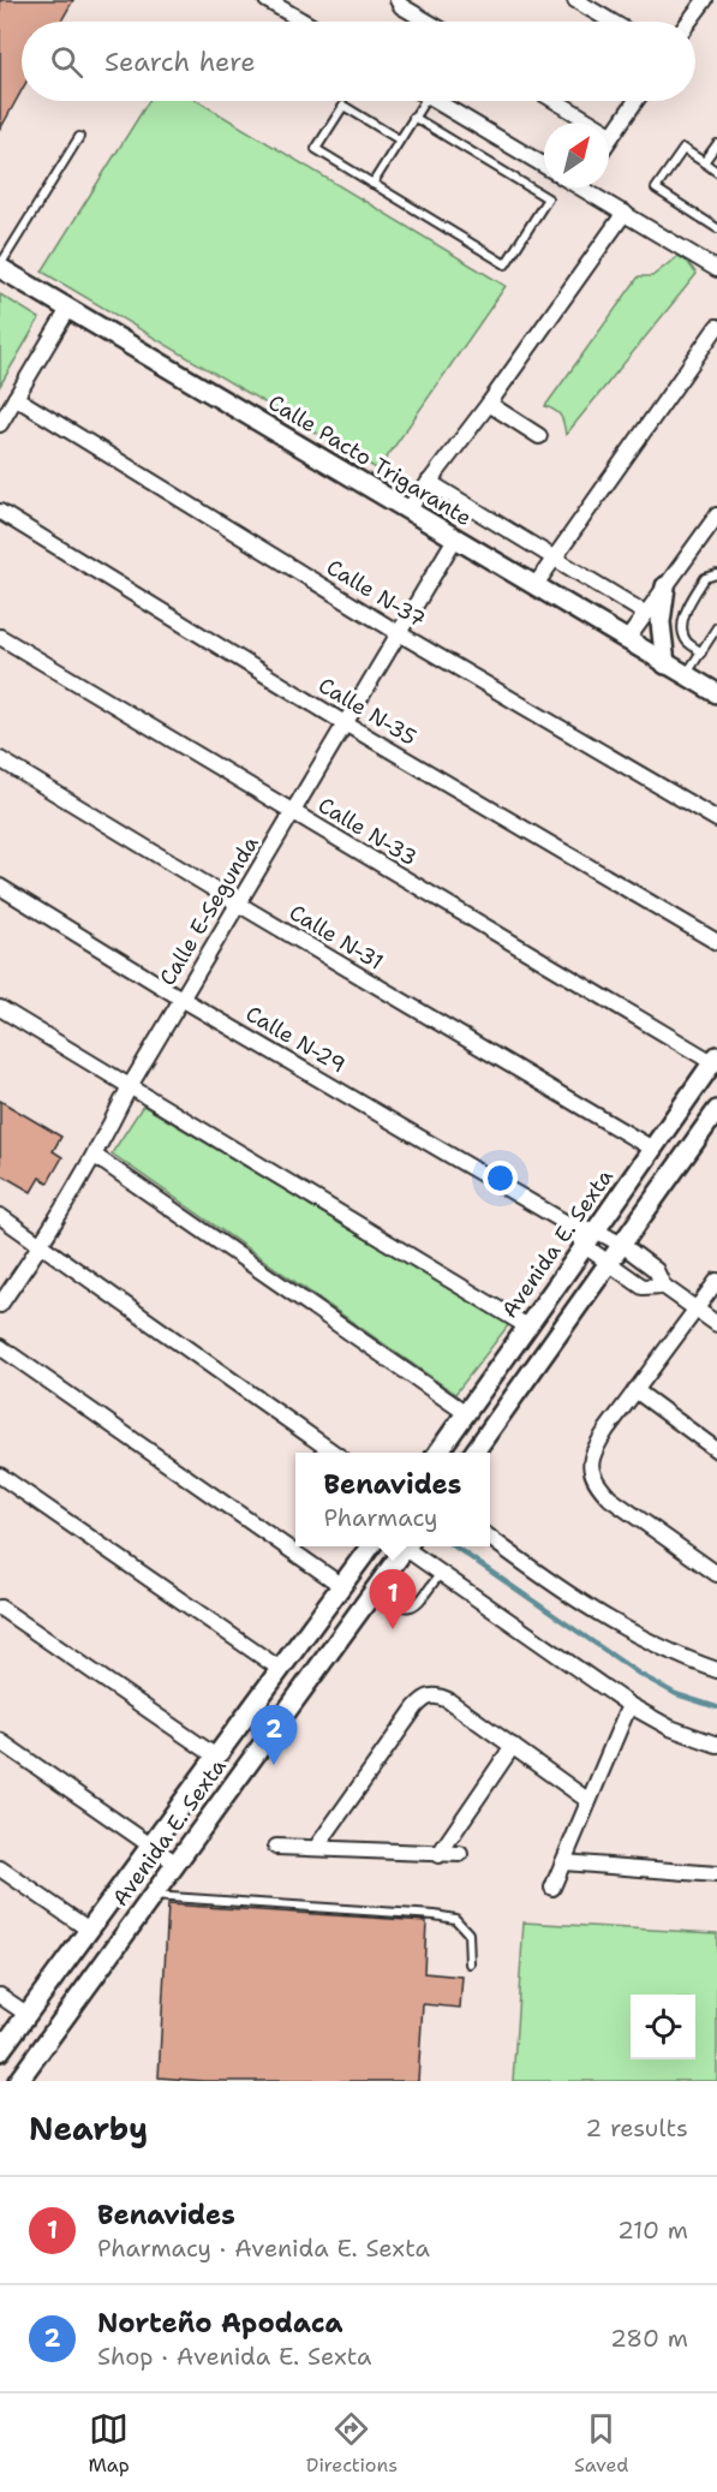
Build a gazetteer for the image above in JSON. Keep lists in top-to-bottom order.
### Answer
{
  "streets": {
    "street": [
      "Calle Pacto Trigarante",
      "Calle N-37",
      "Calle N-35",
      "Calle N-33",
      "Calle E-Segunda",
      "Calle N-31",
      "Calle N-29",
      "Avenida E. Sexta"
    ]
  },
  "crossings": [
    ["Calle Pacto Trigarante", "Calle E-Segunda"],
    ["Calle N-37", "Calle E-Segunda"],
    ["Calle N-35", "Calle E-Segunda"],
    ["Calle N-33", "Calle E-Segunda"],
    ["Calle N-33", "Avenida E. Sexta"],
    ["Calle E-Segunda", "Calle N-31"],
    ["Calle E-Segunda", "Calle N-29"],
    ["Calle N-31", "Avenida E. Sexta"],
    ["Calle N-29", "Avenida E. Sexta"]
  ],
  "north": "top right",
  "page": {
    "search": "Search here",
    "popup": ["Benavides", "Pharmacy"],
    "pins": ["1", "2"],
    "heading": ["Nearby", "2 results"],
    "list": [
      {
        "mark": "1",
        "name": "Benavides",
        "note": "Pharmacy · Avenida E. Sexta",
        "value": "210 m"
      },
      {
        "mark": "2",
        "name": "Norteño Apodaca",
        "note": "Shop · Avenida E. Sexta",
        "value": "280 m"
      }
    ],
    "nav": ["Map", "Directions", "Saved"]
  }
}
